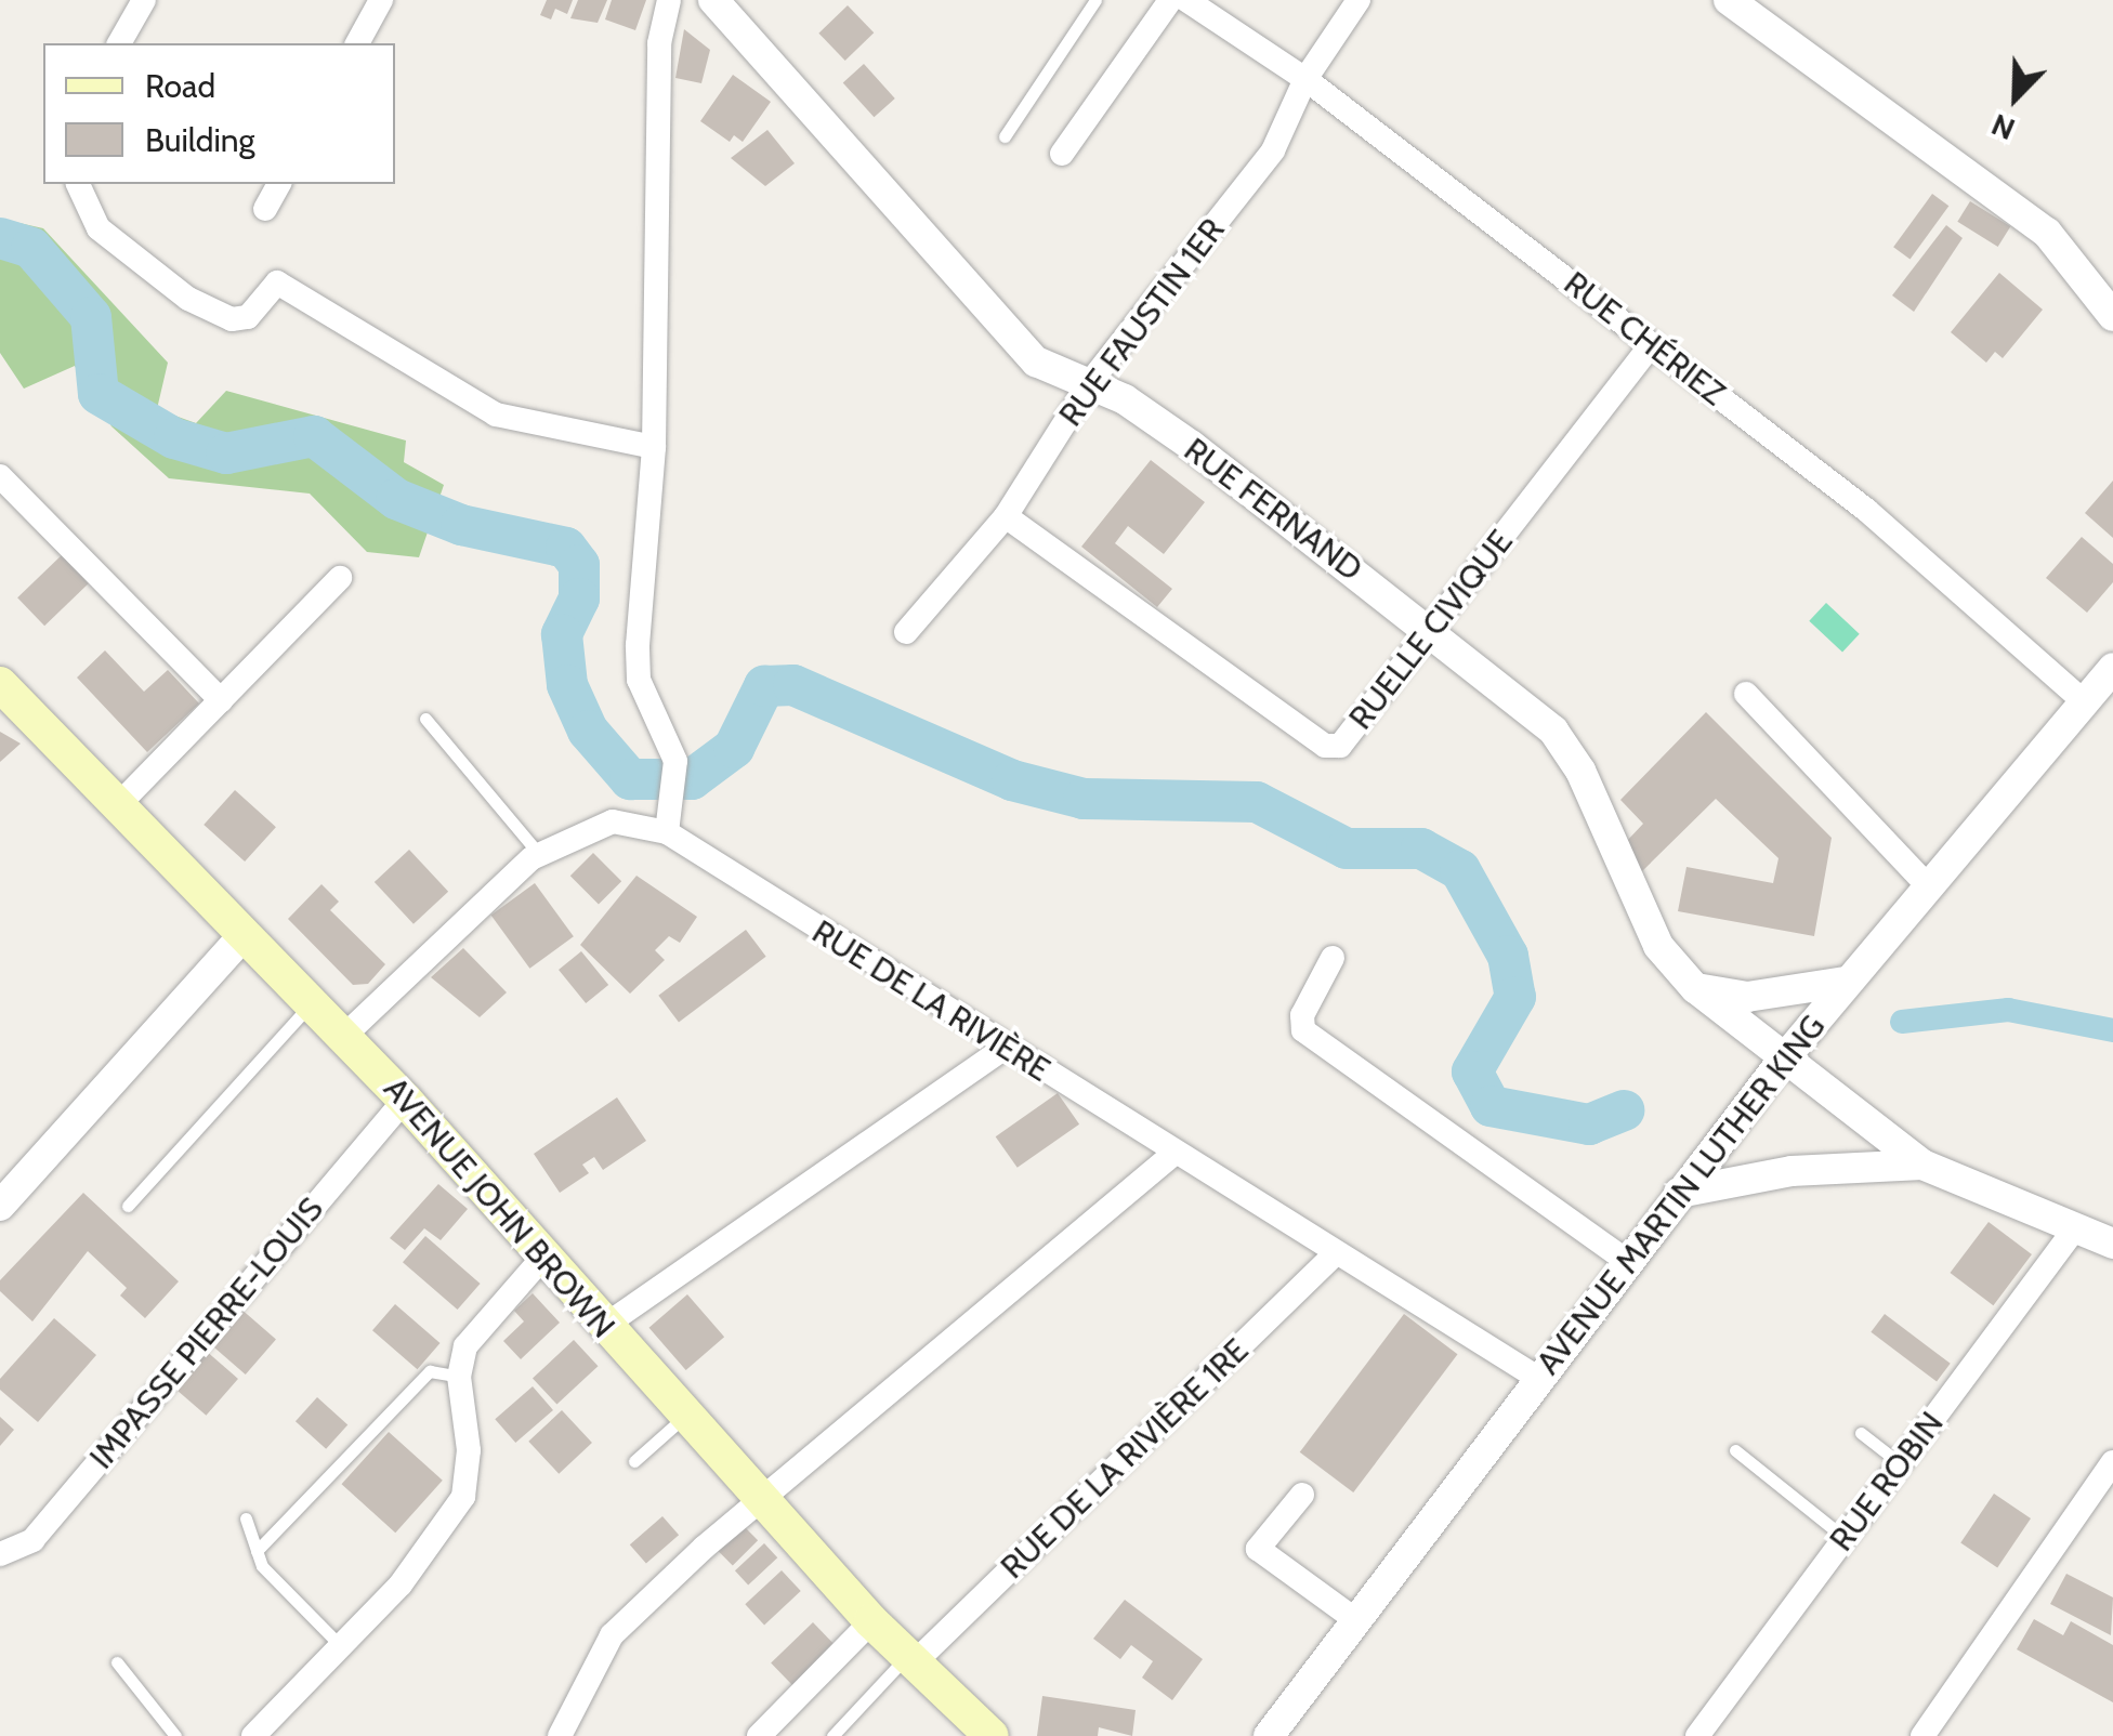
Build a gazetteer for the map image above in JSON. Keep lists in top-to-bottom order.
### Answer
{
  "streets": {
    "main road": ["AVENUE JOHN BROWN"],
    "street": [
      "RUE FAUSTIN 1ER",
      "RUE CHÉRIEZ",
      "RUE FERNAND",
      "RUELLE CIVIQUE",
      "RUE DE LA RIVIÈRE",
      "AVENUE MARTIN LUTHER KING",
      "IMPASSE PIERRE-LOUIS",
      "RUE DE LA RIVIÈRE 1RE",
      "RUE ROBIN"
    ]
  },
  "crossings": [
    ["RUE FAUSTIN 1ER", "RUE CHÉRIEZ"],
    ["RUE FAUSTIN 1ER", "RUE FERNAND"],
    ["RUE FAUSTIN 1ER", "RUELLE CIVIQUE"],
    ["RUE CHÉRIEZ", "RUELLE CIVIQUE"],
    ["RUE CHÉRIEZ", "AVENUE MARTIN LUTHER KING"],
    ["RUE FERNAND", "RUELLE CIVIQUE"],
    ["RUE FERNAND", "AVENUE MARTIN LUTHER KING"],
    ["RUE DE LA RIVIÈRE", "AVENUE MARTIN LUTHER KING"],
    ["RUE DE LA RIVIÈRE", "AVENUE JOHN BROWN"],
    ["RUE DE LA RIVIÈRE", "RUE DE LA RIVIÈRE 1RE"],
    ["AVENUE JOHN BROWN", "IMPASSE PIERRE-LOUIS"],
    ["AVENUE JOHN BROWN", "RUE DE LA RIVIÈRE 1RE"]
  ],
  "legend": ["Road", "Building"],
  "north": "bottom left"
}
